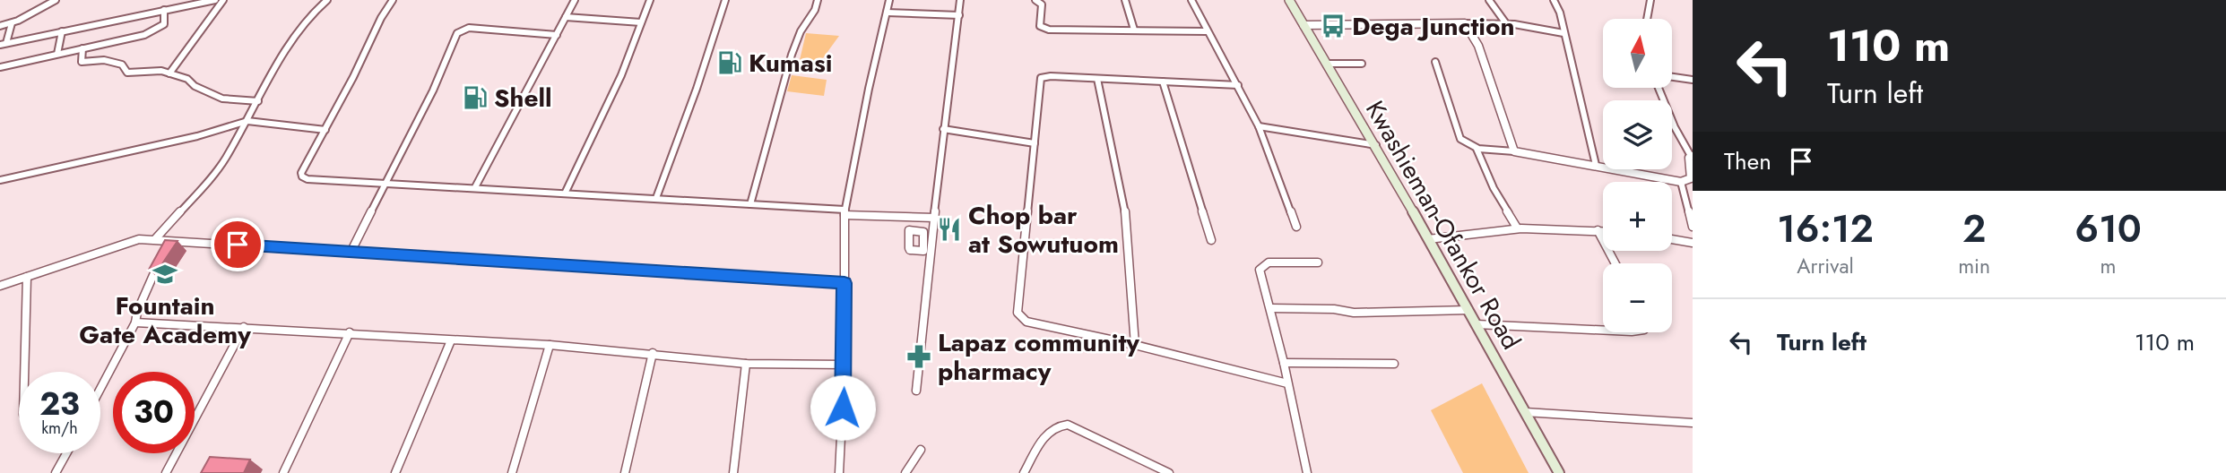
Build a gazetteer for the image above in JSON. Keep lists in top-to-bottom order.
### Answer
{
  "streets": {
    "main road": ["Kwashieman-Ofankor Road"]
  },
  "places": {
    "bus stop": ["Dega Junction"],
    "fuel station": ["Kumasi", "Shell"],
    "restaurant": ["Chop bar at Sowutuom"],
    "school or university": ["Fountain Gate Academy"],
    "pharmacy": ["Lapaz community pharmacy"]
  },
  "north": "top",
  "page": {
    "turn": ["110 m", "Turn left"],
    "map_buttons": ["+", "−"],
    "then": "Then",
    "eta": [
      "16:12",
      "Arrival",
      "2",
      "min",
      "610",
      "m"
    ],
    "list": [
      {
        "name": "Turn left",
        "value": "110 m"
      }
    ],
    "speed": "23 km/h",
    "limit": "30"
  }
}
